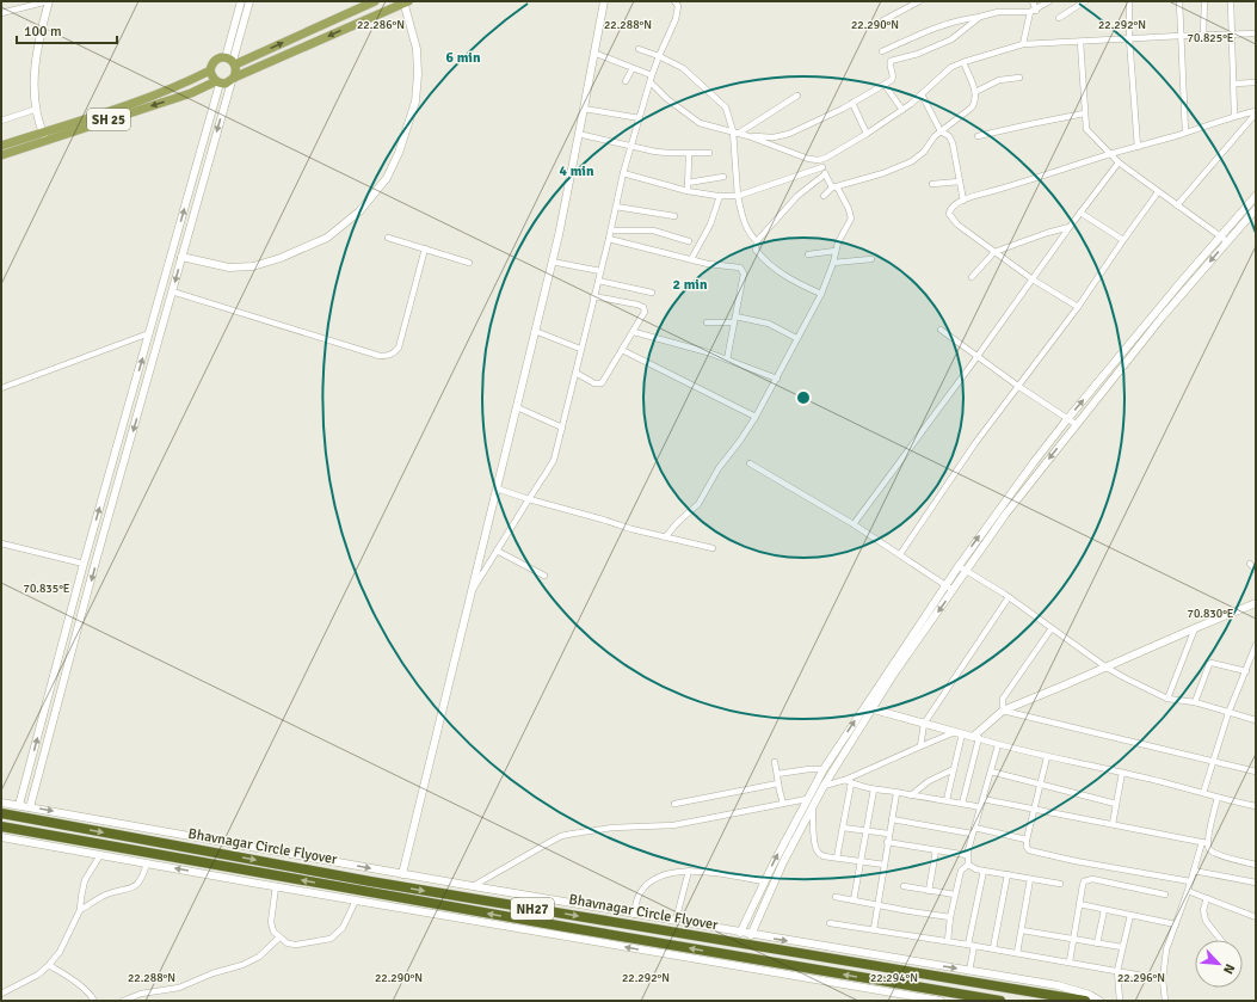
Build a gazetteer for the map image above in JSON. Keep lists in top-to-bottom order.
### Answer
{
  "streets": {
    "highway": ["Bhavnagar Circle Flyover", "NH27"],
    "main road": ["SH 25"]
  },
  "scale_bar": "100 m",
  "north": "bottom right",
  "coordinates": [
    "22.286°N",
    "22.288°N",
    "22.290°N",
    "22.292°N",
    "70.825°E",
    "70.835°E",
    "70.830°E",
    "22.294°N",
    "22.296°N"
  ],
  "rings": ["6 min", "4 min", "2 min"]
}
